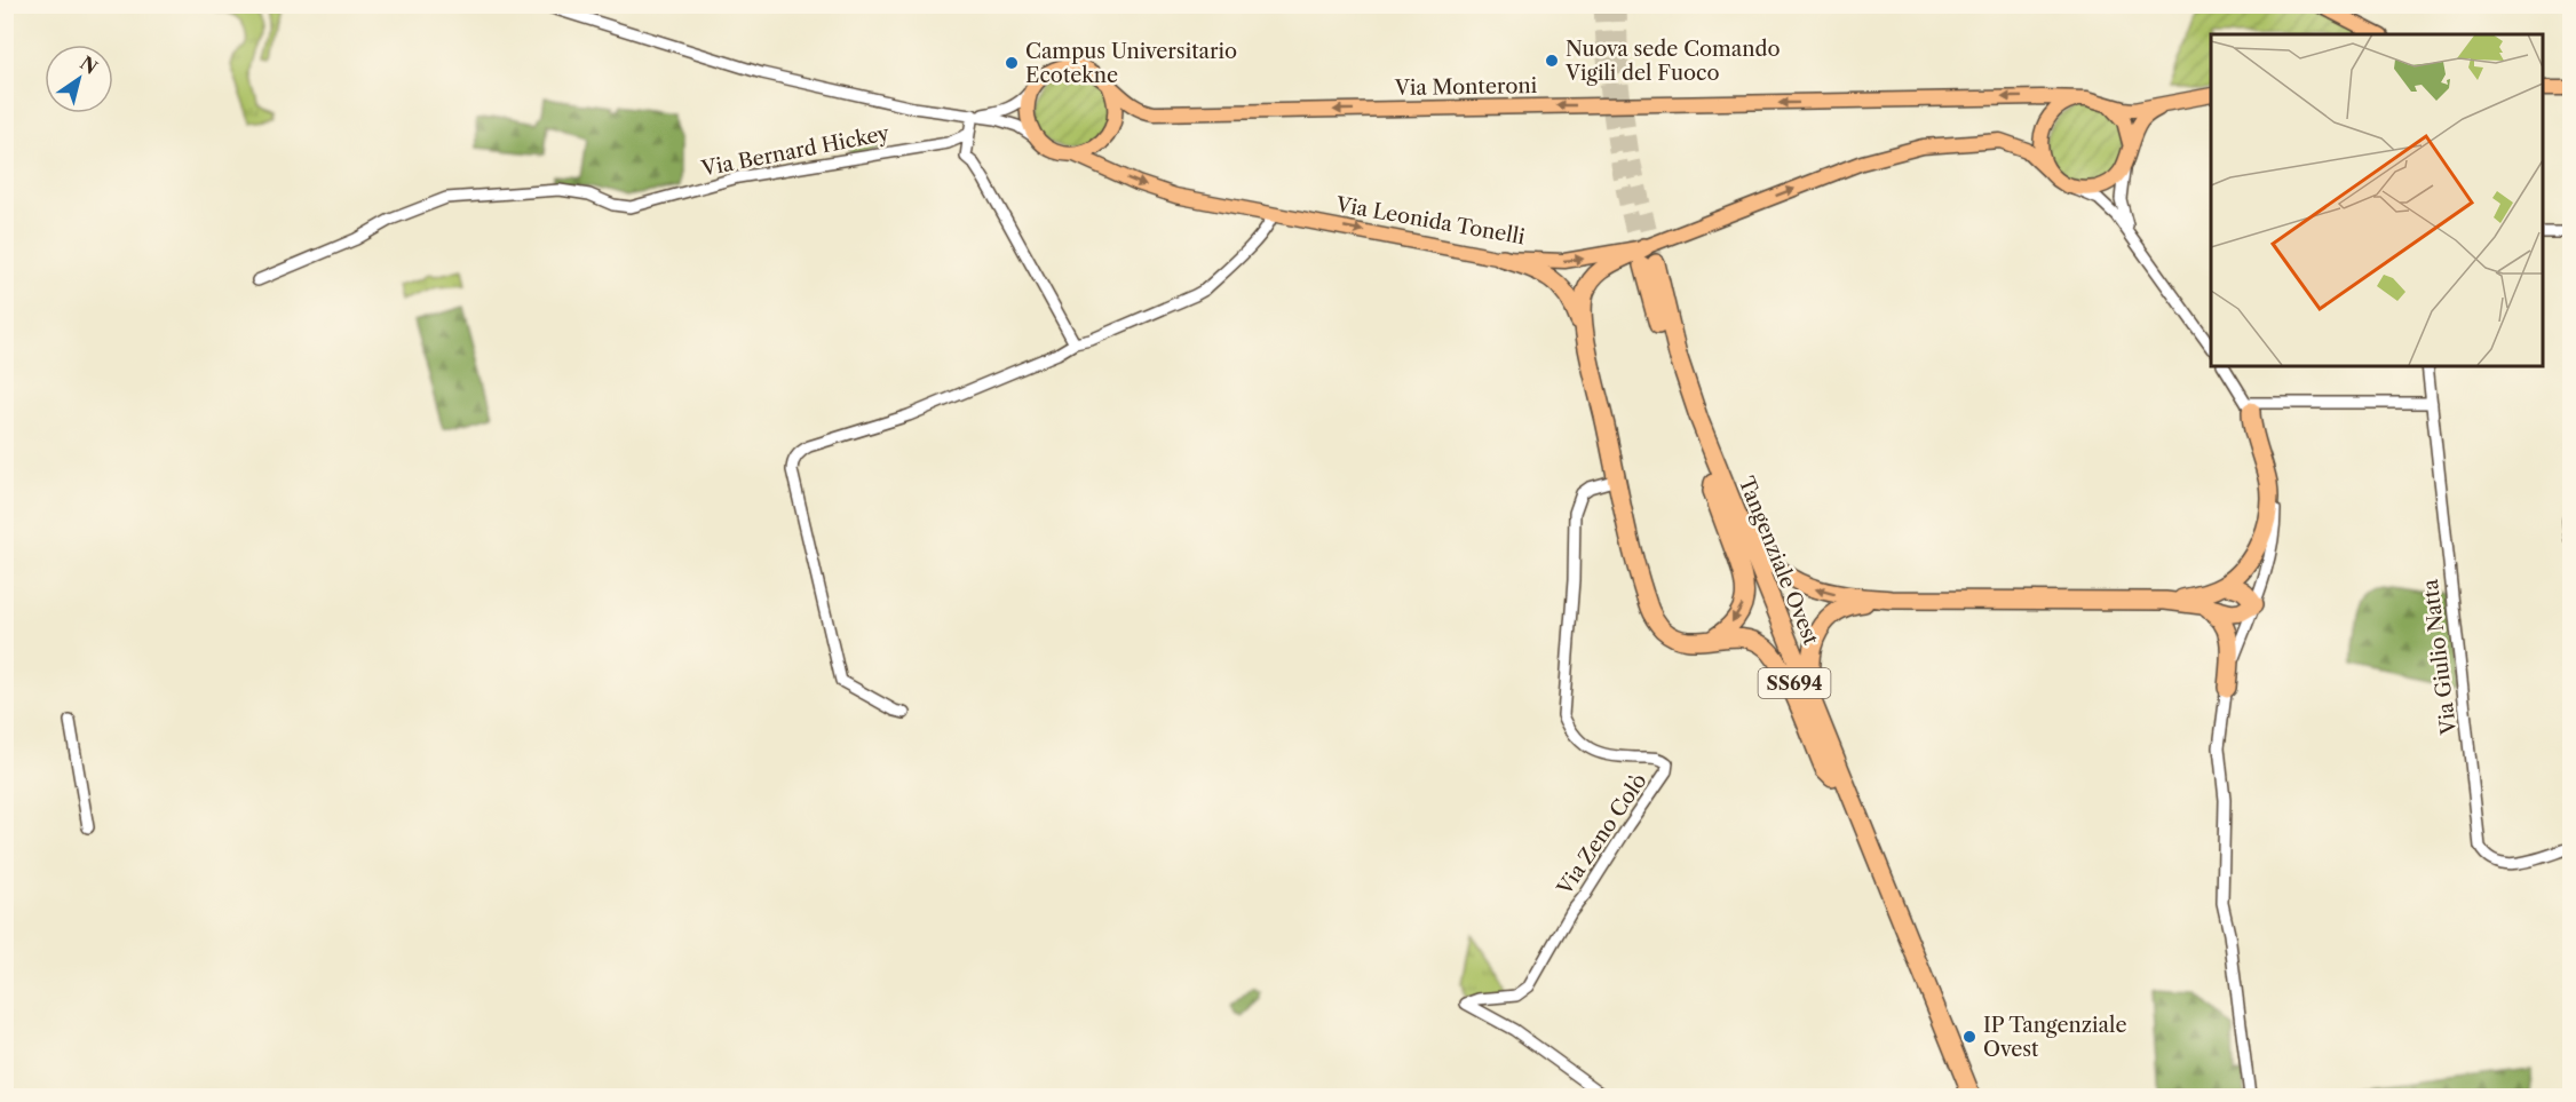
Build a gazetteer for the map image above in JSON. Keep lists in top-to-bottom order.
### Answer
{
  "streets": {
    "highway": ["Tangenziale Ovest", "SS694"],
    "main road": ["Via Monteroni", "Via Leonida Tonelli"],
    "street": ["Via Bernard Hickey", "Via Giulio Natta", "Via Zeno Colò"]
  },
  "crossings": [
    ["Via Monteroni", "Via Leonida Tonelli"]
  ],
  "one_way": ["Via Monteroni", "Via Leonida Tonelli"],
  "places": ["Nuova sede Comando Vigili del Fuoco", "Campus Universitario Ecotekne", "IP Tangenziale Ovest"],
  "north": "top right"
}
